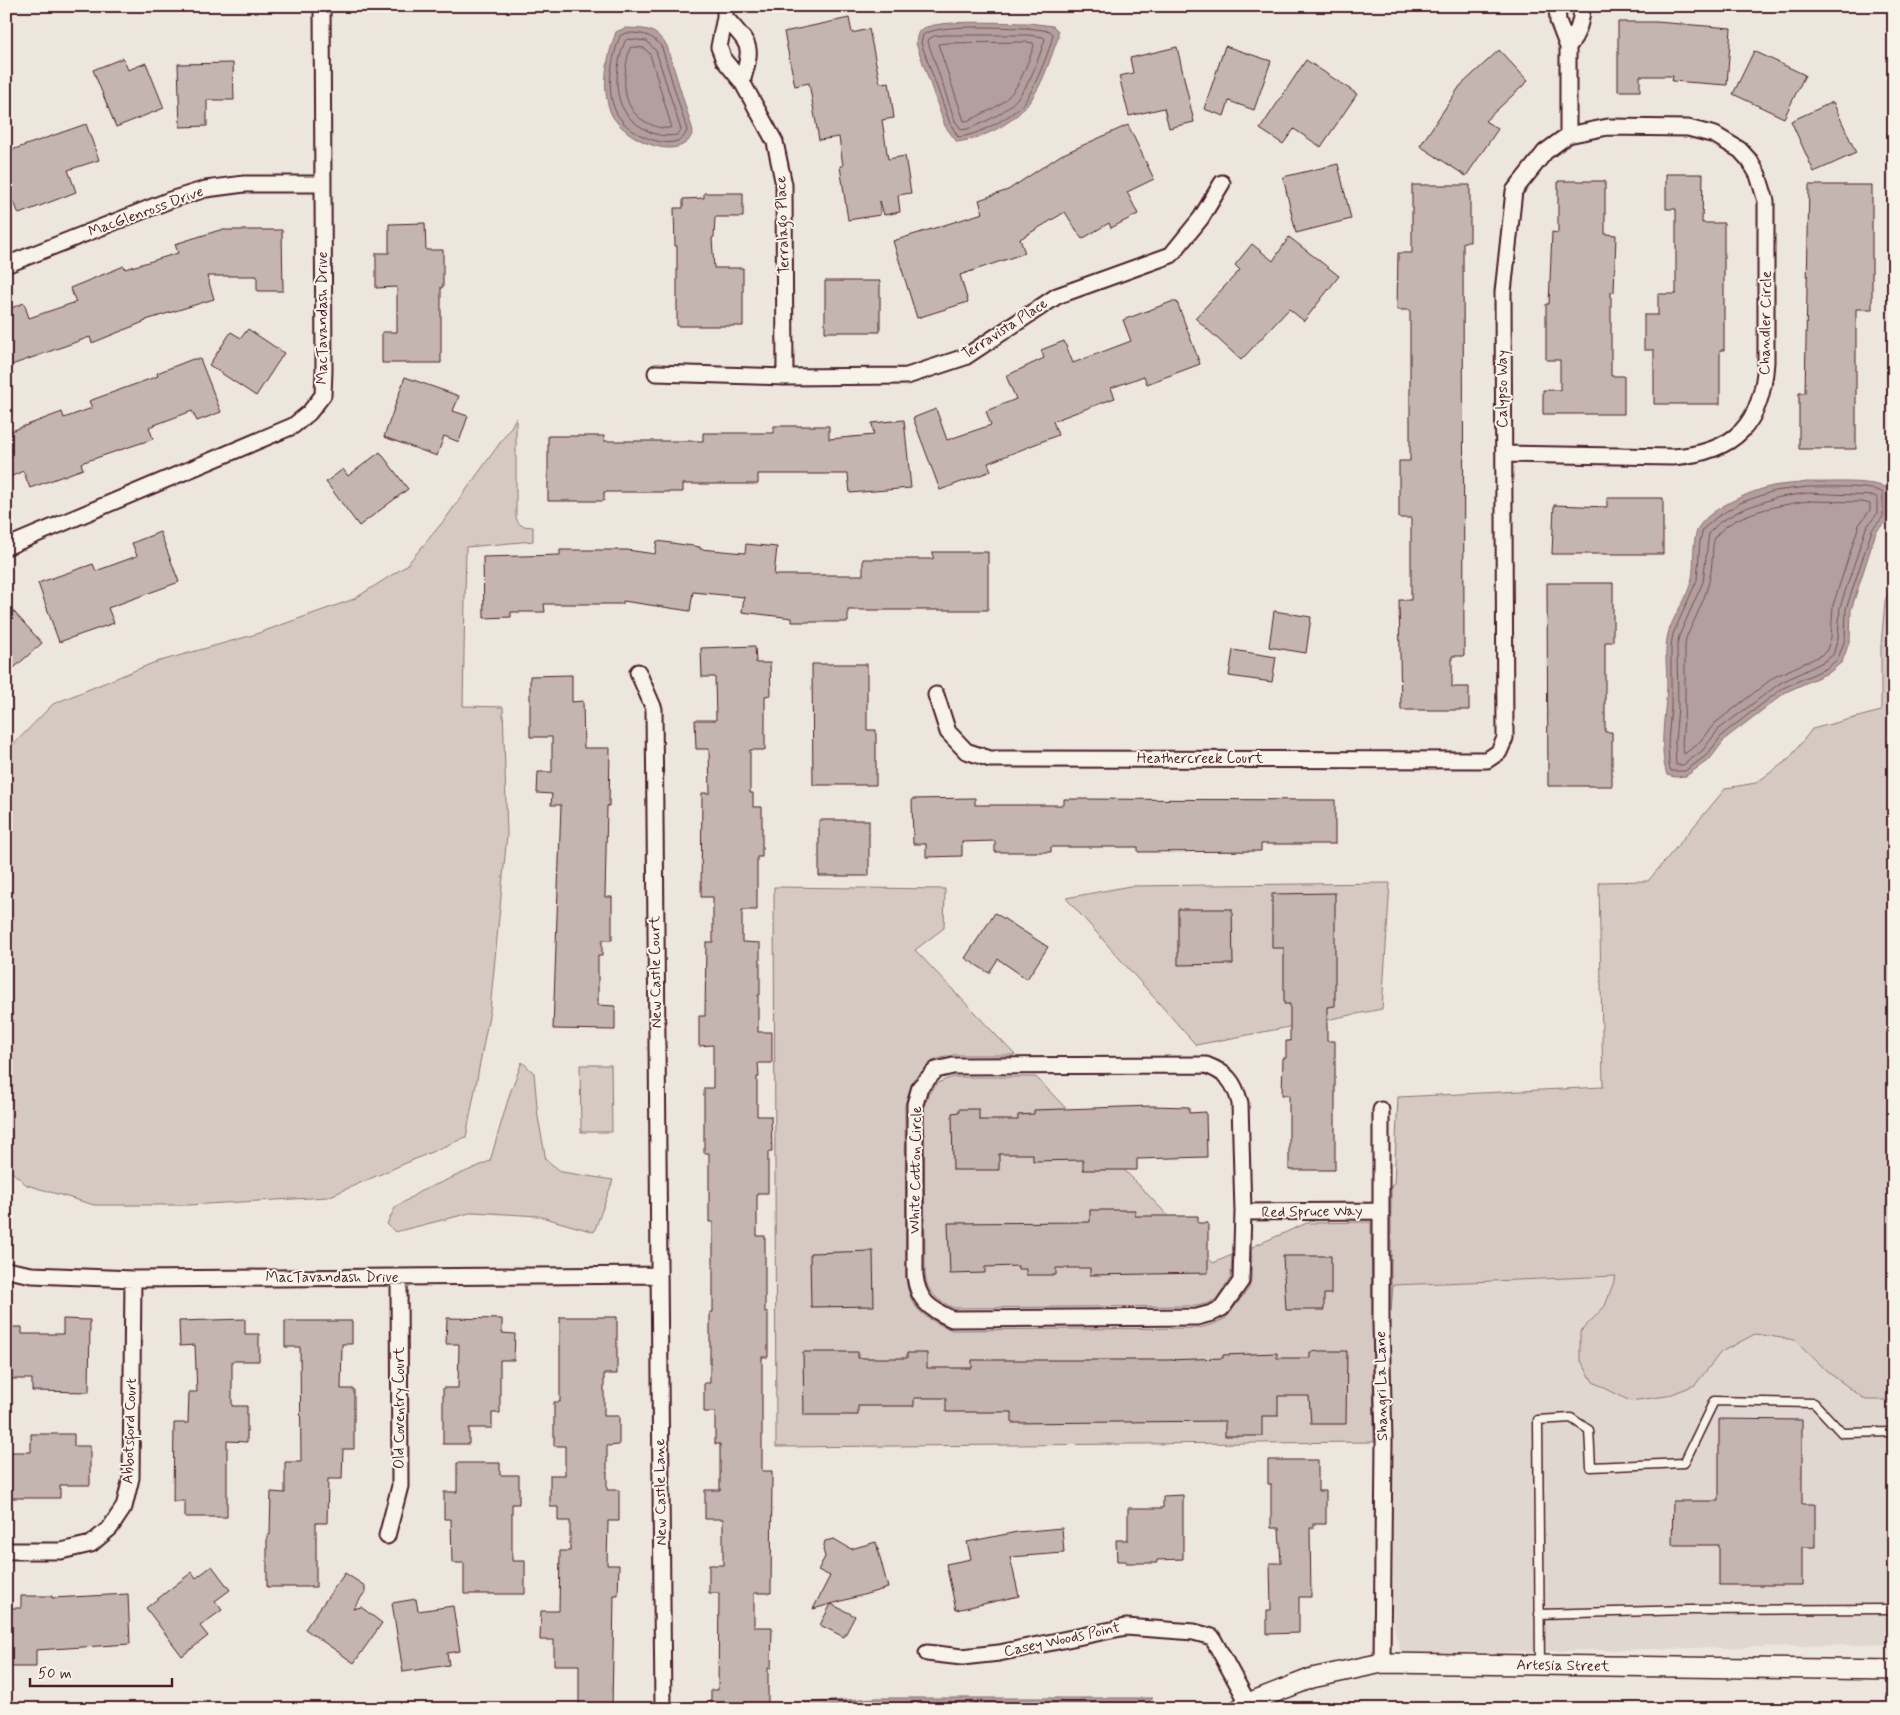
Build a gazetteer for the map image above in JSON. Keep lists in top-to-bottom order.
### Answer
{
  "streets": {
    "street": [
      "MacGlenross Drive",
      "Terralago Place",
      "MacTavandash Drive",
      "Chandler Circle",
      "Terravista Place",
      "Calypso Way",
      "Heathercreek Court",
      "New Castle Court",
      "White Cotton Circle",
      "Red Spruce Way",
      "Shangri La Lane",
      "Old Coventry Court",
      "Abbotsford Court",
      "New Castle Lane",
      "Casey Woods Point",
      "Artesia Street"
    ]
  },
  "crossings": [
    ["MacGlenross Drive", "MacTavandash Drive"],
    ["Terralago Place", "Terravista Place"],
    ["MacTavandash Drive", "New Castle Court"],
    ["MacTavandash Drive", "Old Coventry Court"],
    ["MacTavandash Drive", "Abbotsford Court"],
    ["MacTavandash Drive", "New Castle Lane"],
    ["Chandler Circle", "Calypso Way"],
    ["Calypso Way", "Heathercreek Court"],
    ["New Castle Court", "New Castle Lane"],
    ["White Cotton Circle", "Red Spruce Way"],
    ["Red Spruce Way", "Shangri La Lane"],
    ["Shangri La Lane", "Artesia Street"],
    ["Casey Woods Point", "Artesia Street"]
  ],
  "scale_bar": "50 m"
}
